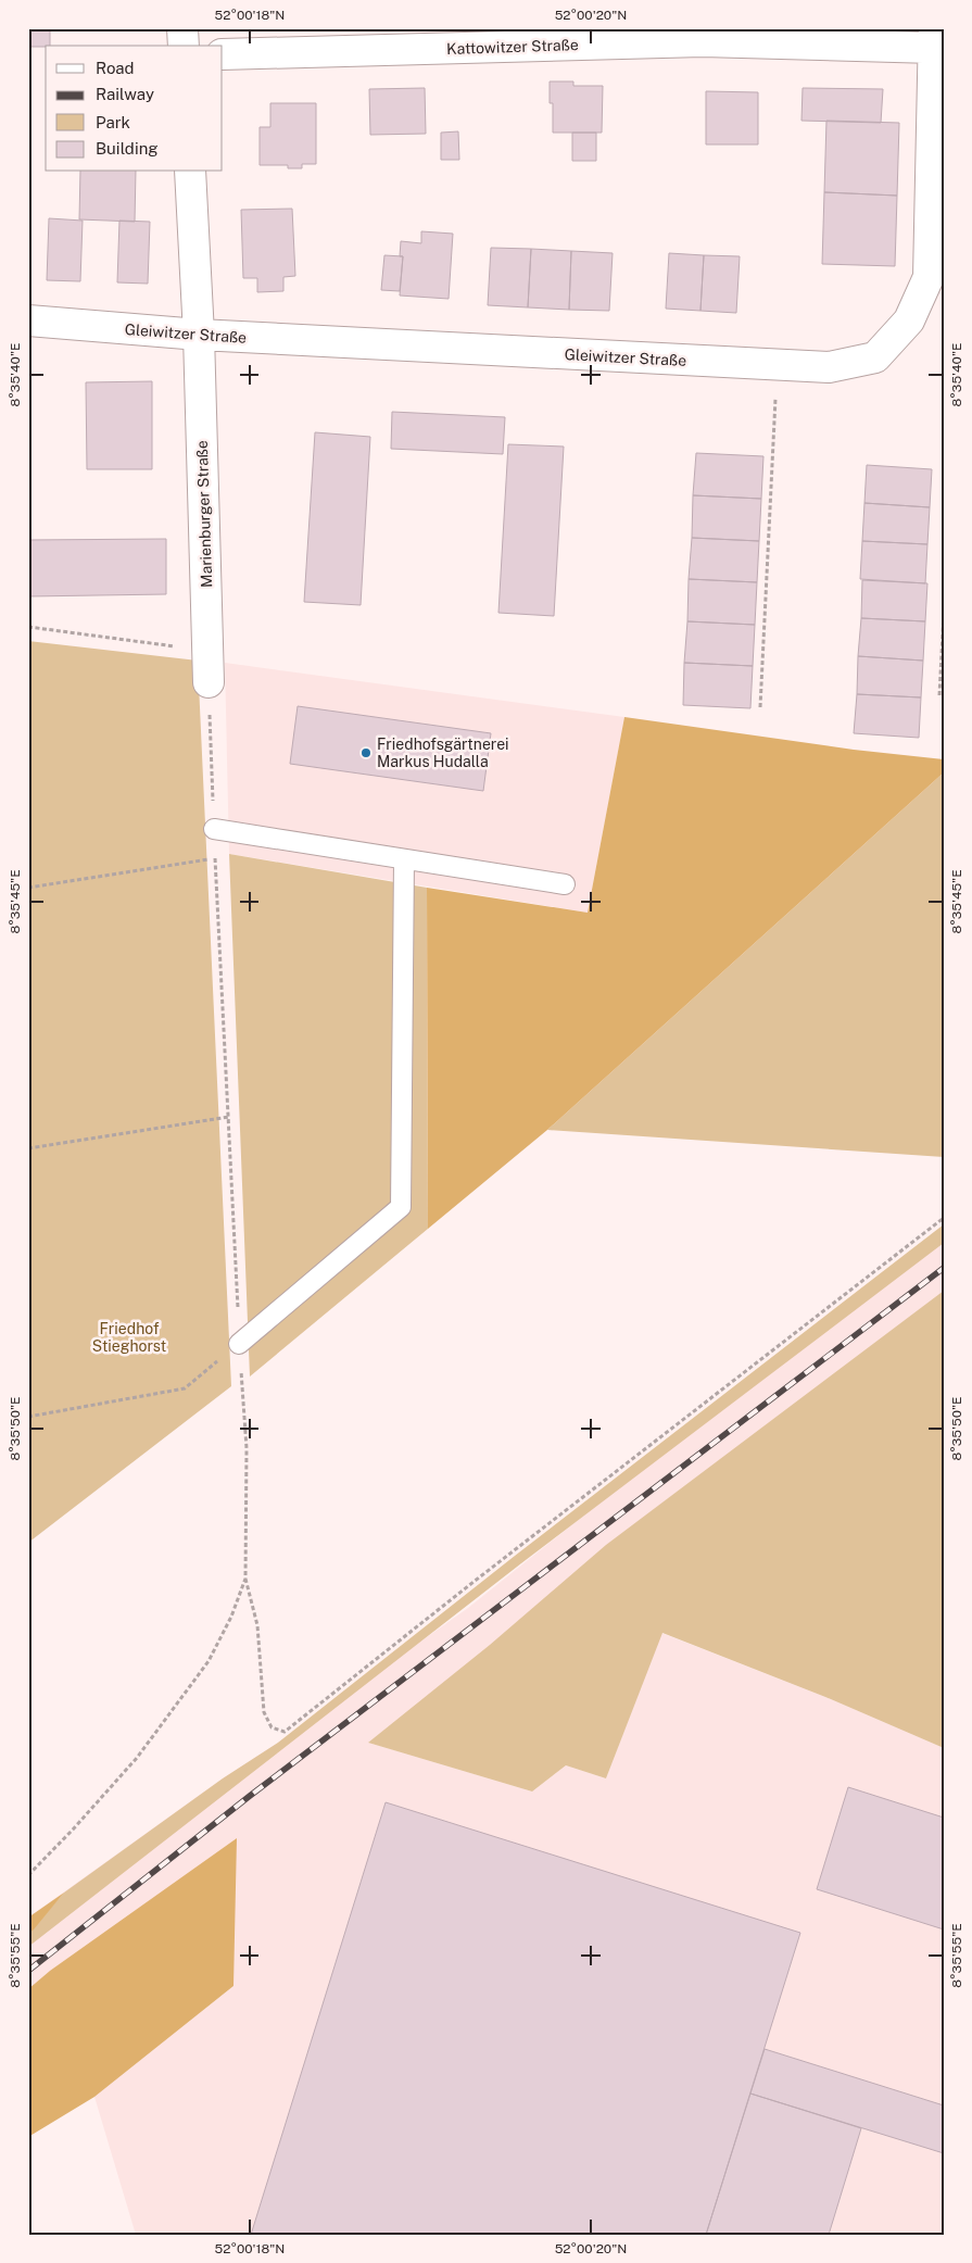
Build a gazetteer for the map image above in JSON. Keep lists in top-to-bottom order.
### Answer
{
  "streets": {
    "street": ["Kattowitzer Straße", "Gleiwitzer Straße", "Marienburger Straße"]
  },
  "crossings": [
    ["Kattowitzer Straße", "Gleiwitzer Straße"],
    ["Gleiwitzer Straße", "Marienburger Straße"]
  ],
  "parks": ["Friedhof Stieghorst"],
  "places": ["Friedhofsgärtnerei Markus Hudalla"],
  "legend": [
    "Road",
    "Railway",
    "Park",
    "Building"
  ],
  "coordinates": [
    "52°00'18\"N",
    "52°00'20\"N",
    "8°35'40\"E",
    "8°35'45\"E",
    "8°35'50\"E",
    "8°35'55\"E"
  ]
}
